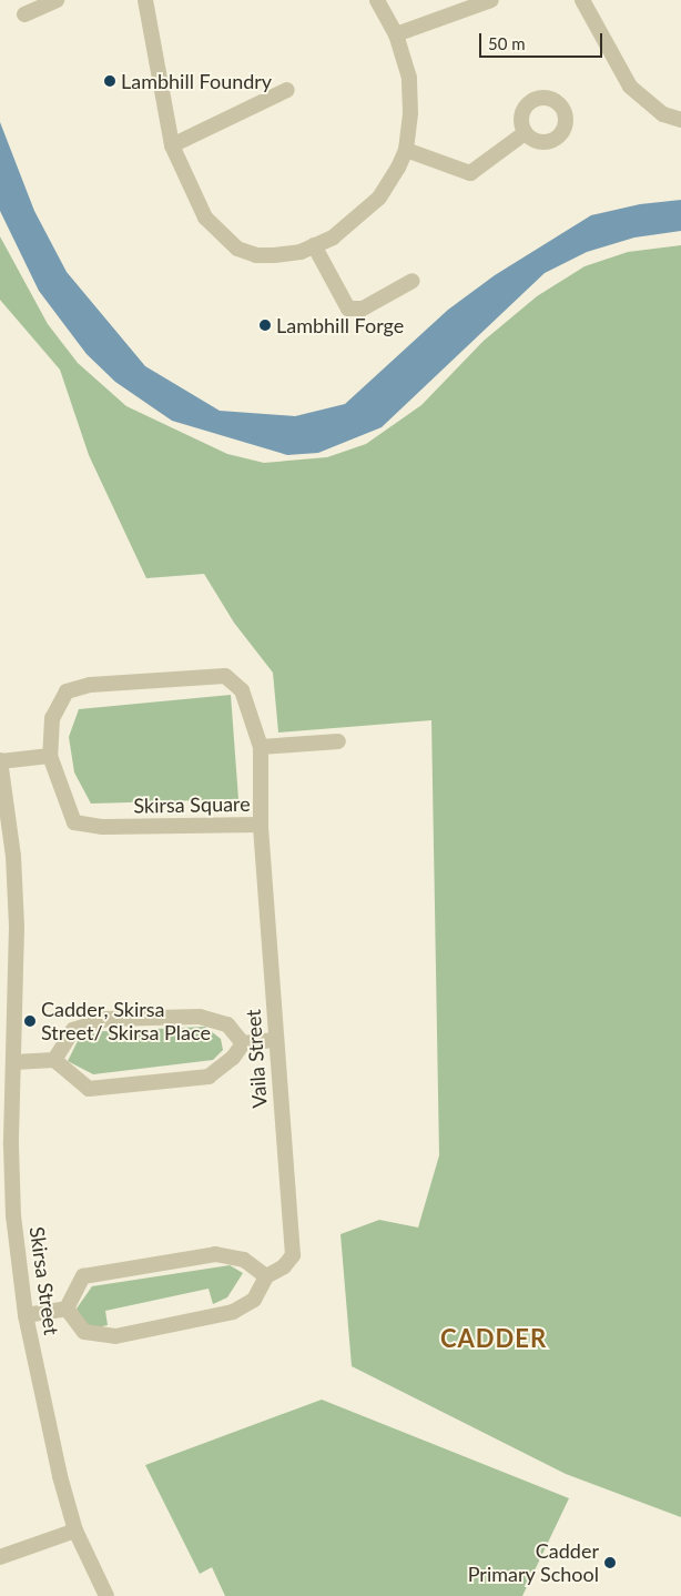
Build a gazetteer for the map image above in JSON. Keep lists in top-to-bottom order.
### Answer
{
  "streets": {
    "street": ["Skirsa Square", "Vaila Street", "Skirsa Street"]
  },
  "crossings": [
    ["Skirsa Square", "Vaila Street"]
  ],
  "districts": ["CADDER"],
  "places": [
    "Lambhill Foundry",
    "Lambhill Forge",
    "Cadder, Skirsa Street/ Skirsa Place",
    "Cadder Primary School"
  ],
  "scale_bar": "50 m"
}
